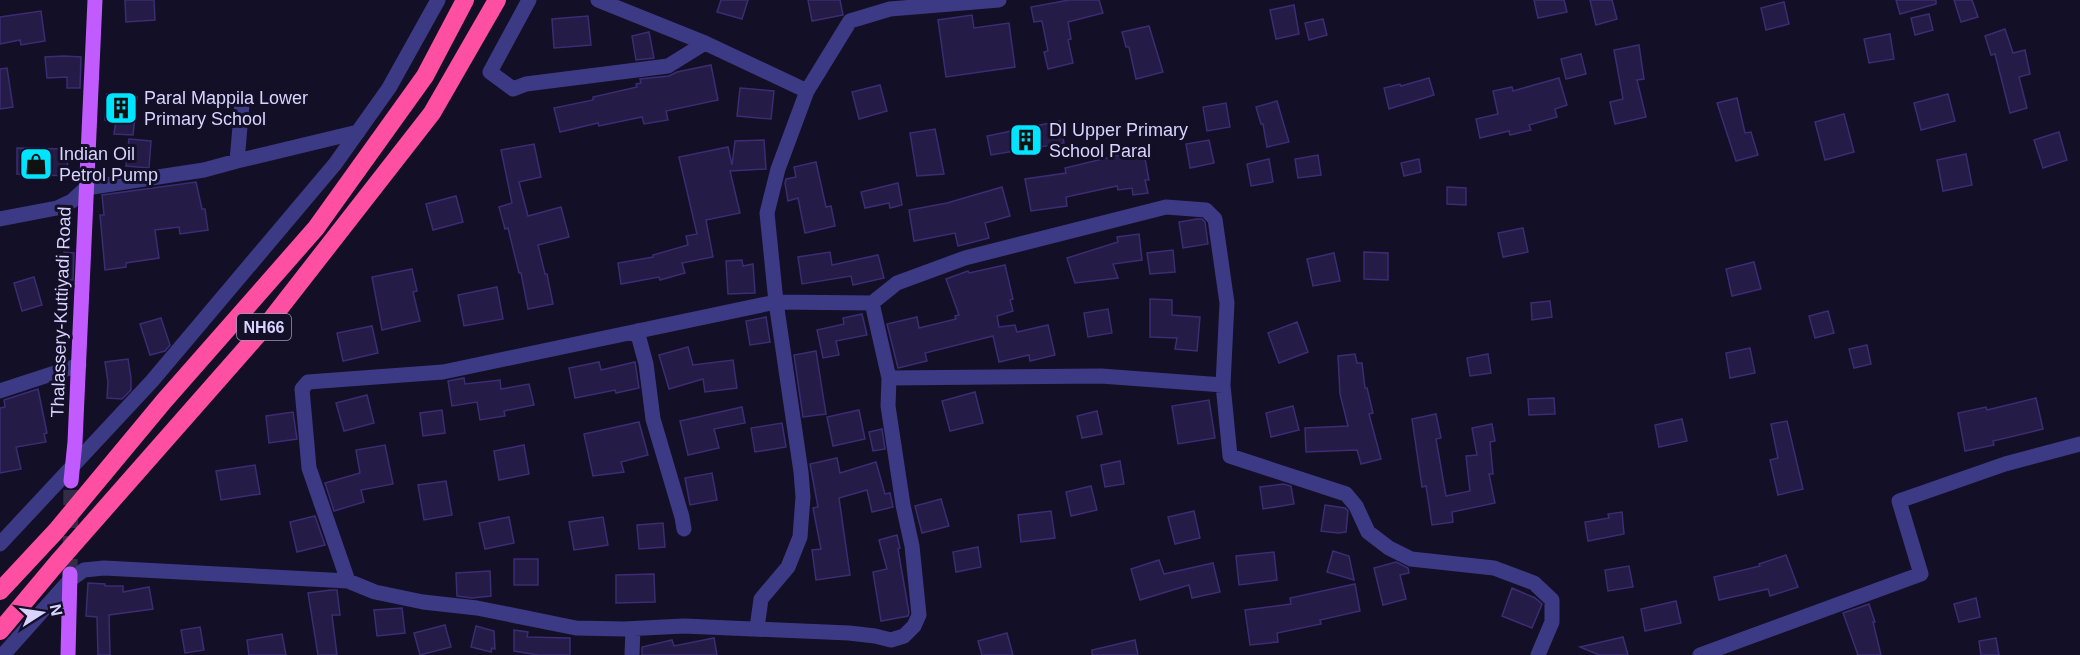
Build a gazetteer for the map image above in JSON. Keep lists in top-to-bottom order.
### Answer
{
  "streets": {
    "highway": ["NH66"],
    "main road": ["Thalassery-Kuttiyadi Road"]
  },
  "places": {
    "building": ["Paral Mappila Lower Primary School", "DI Upper Primary School Paral"],
    "shop": ["Indian Oil Petrol Pump"]
  },
  "north": "right"
}
